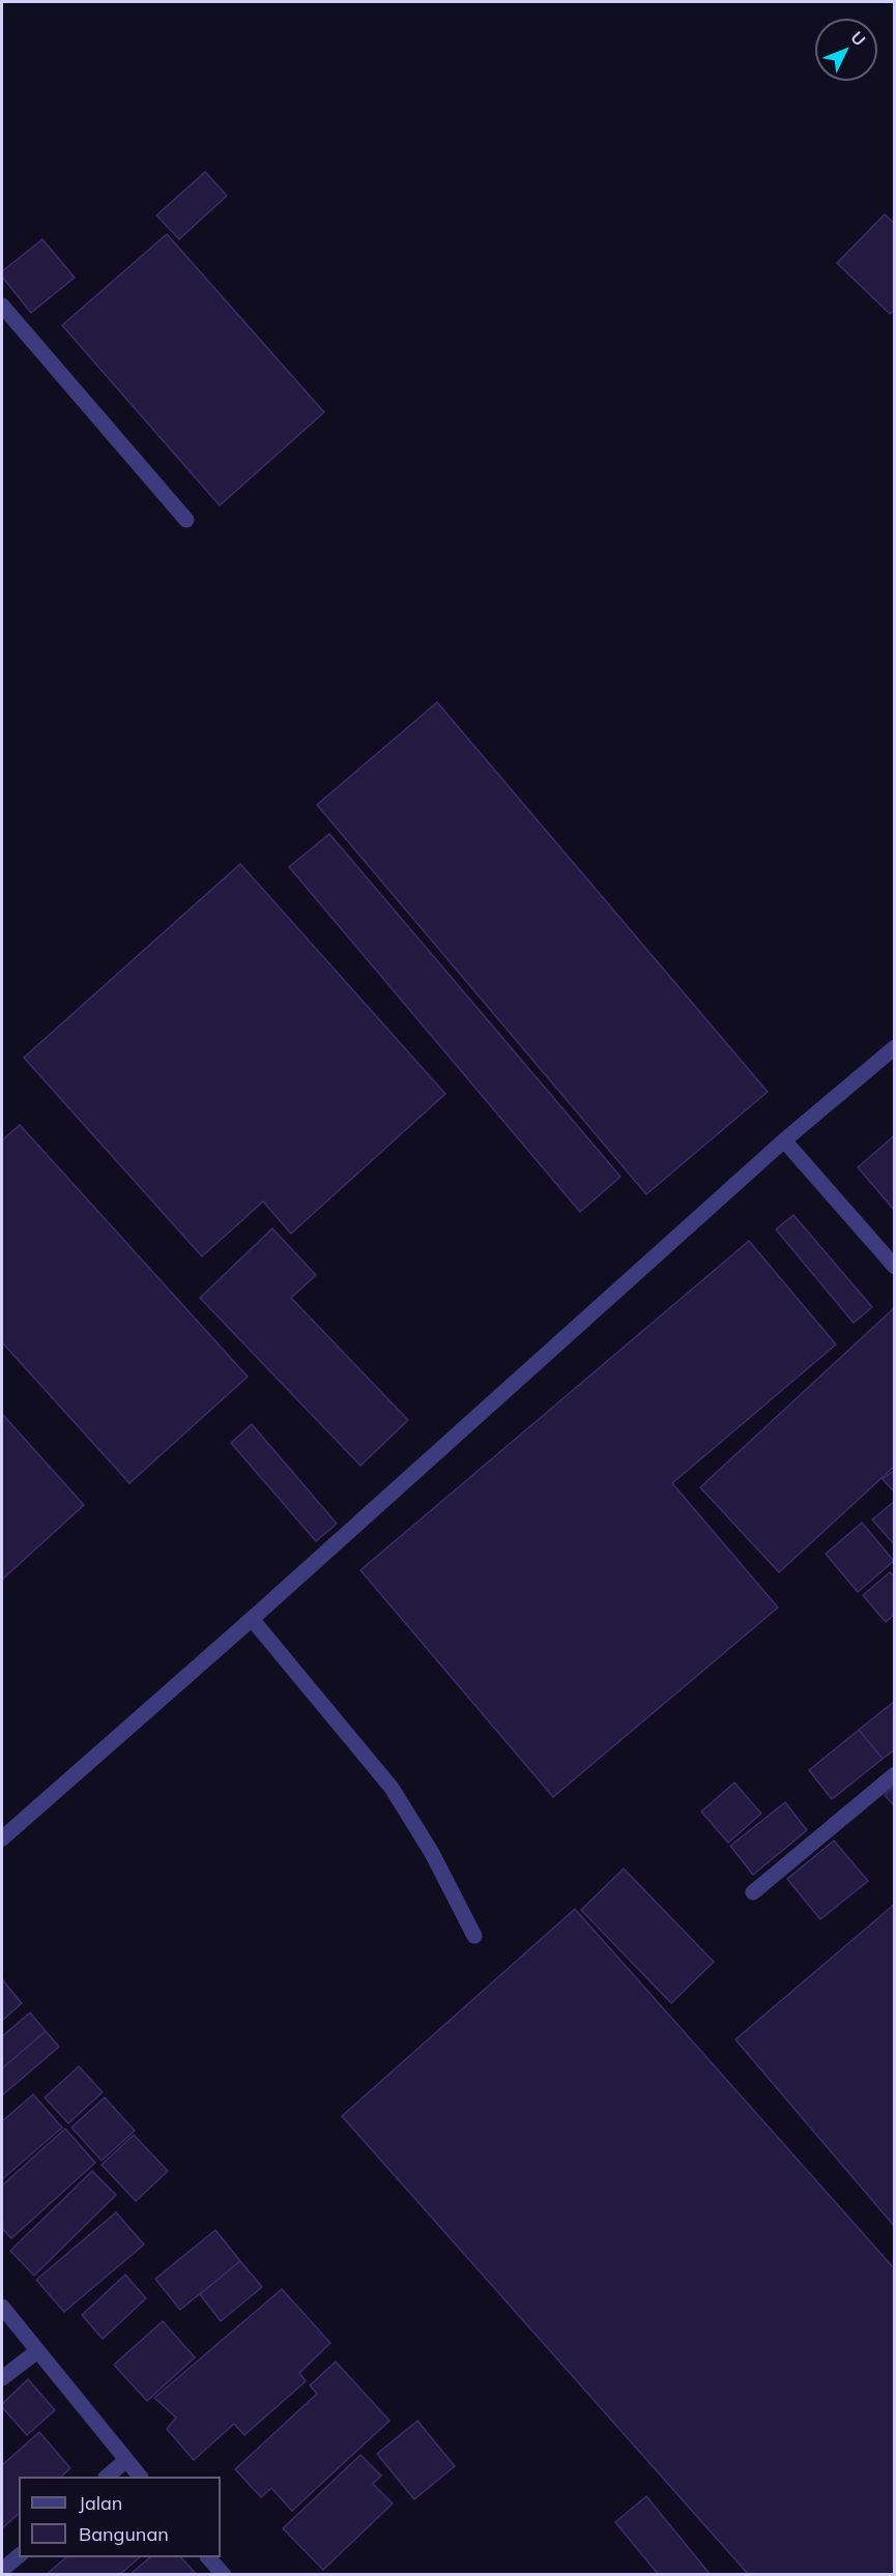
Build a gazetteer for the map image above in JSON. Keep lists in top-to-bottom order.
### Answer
{
  "legend": ["Jalan", "Bangunan"],
  "north": "top right"
}
